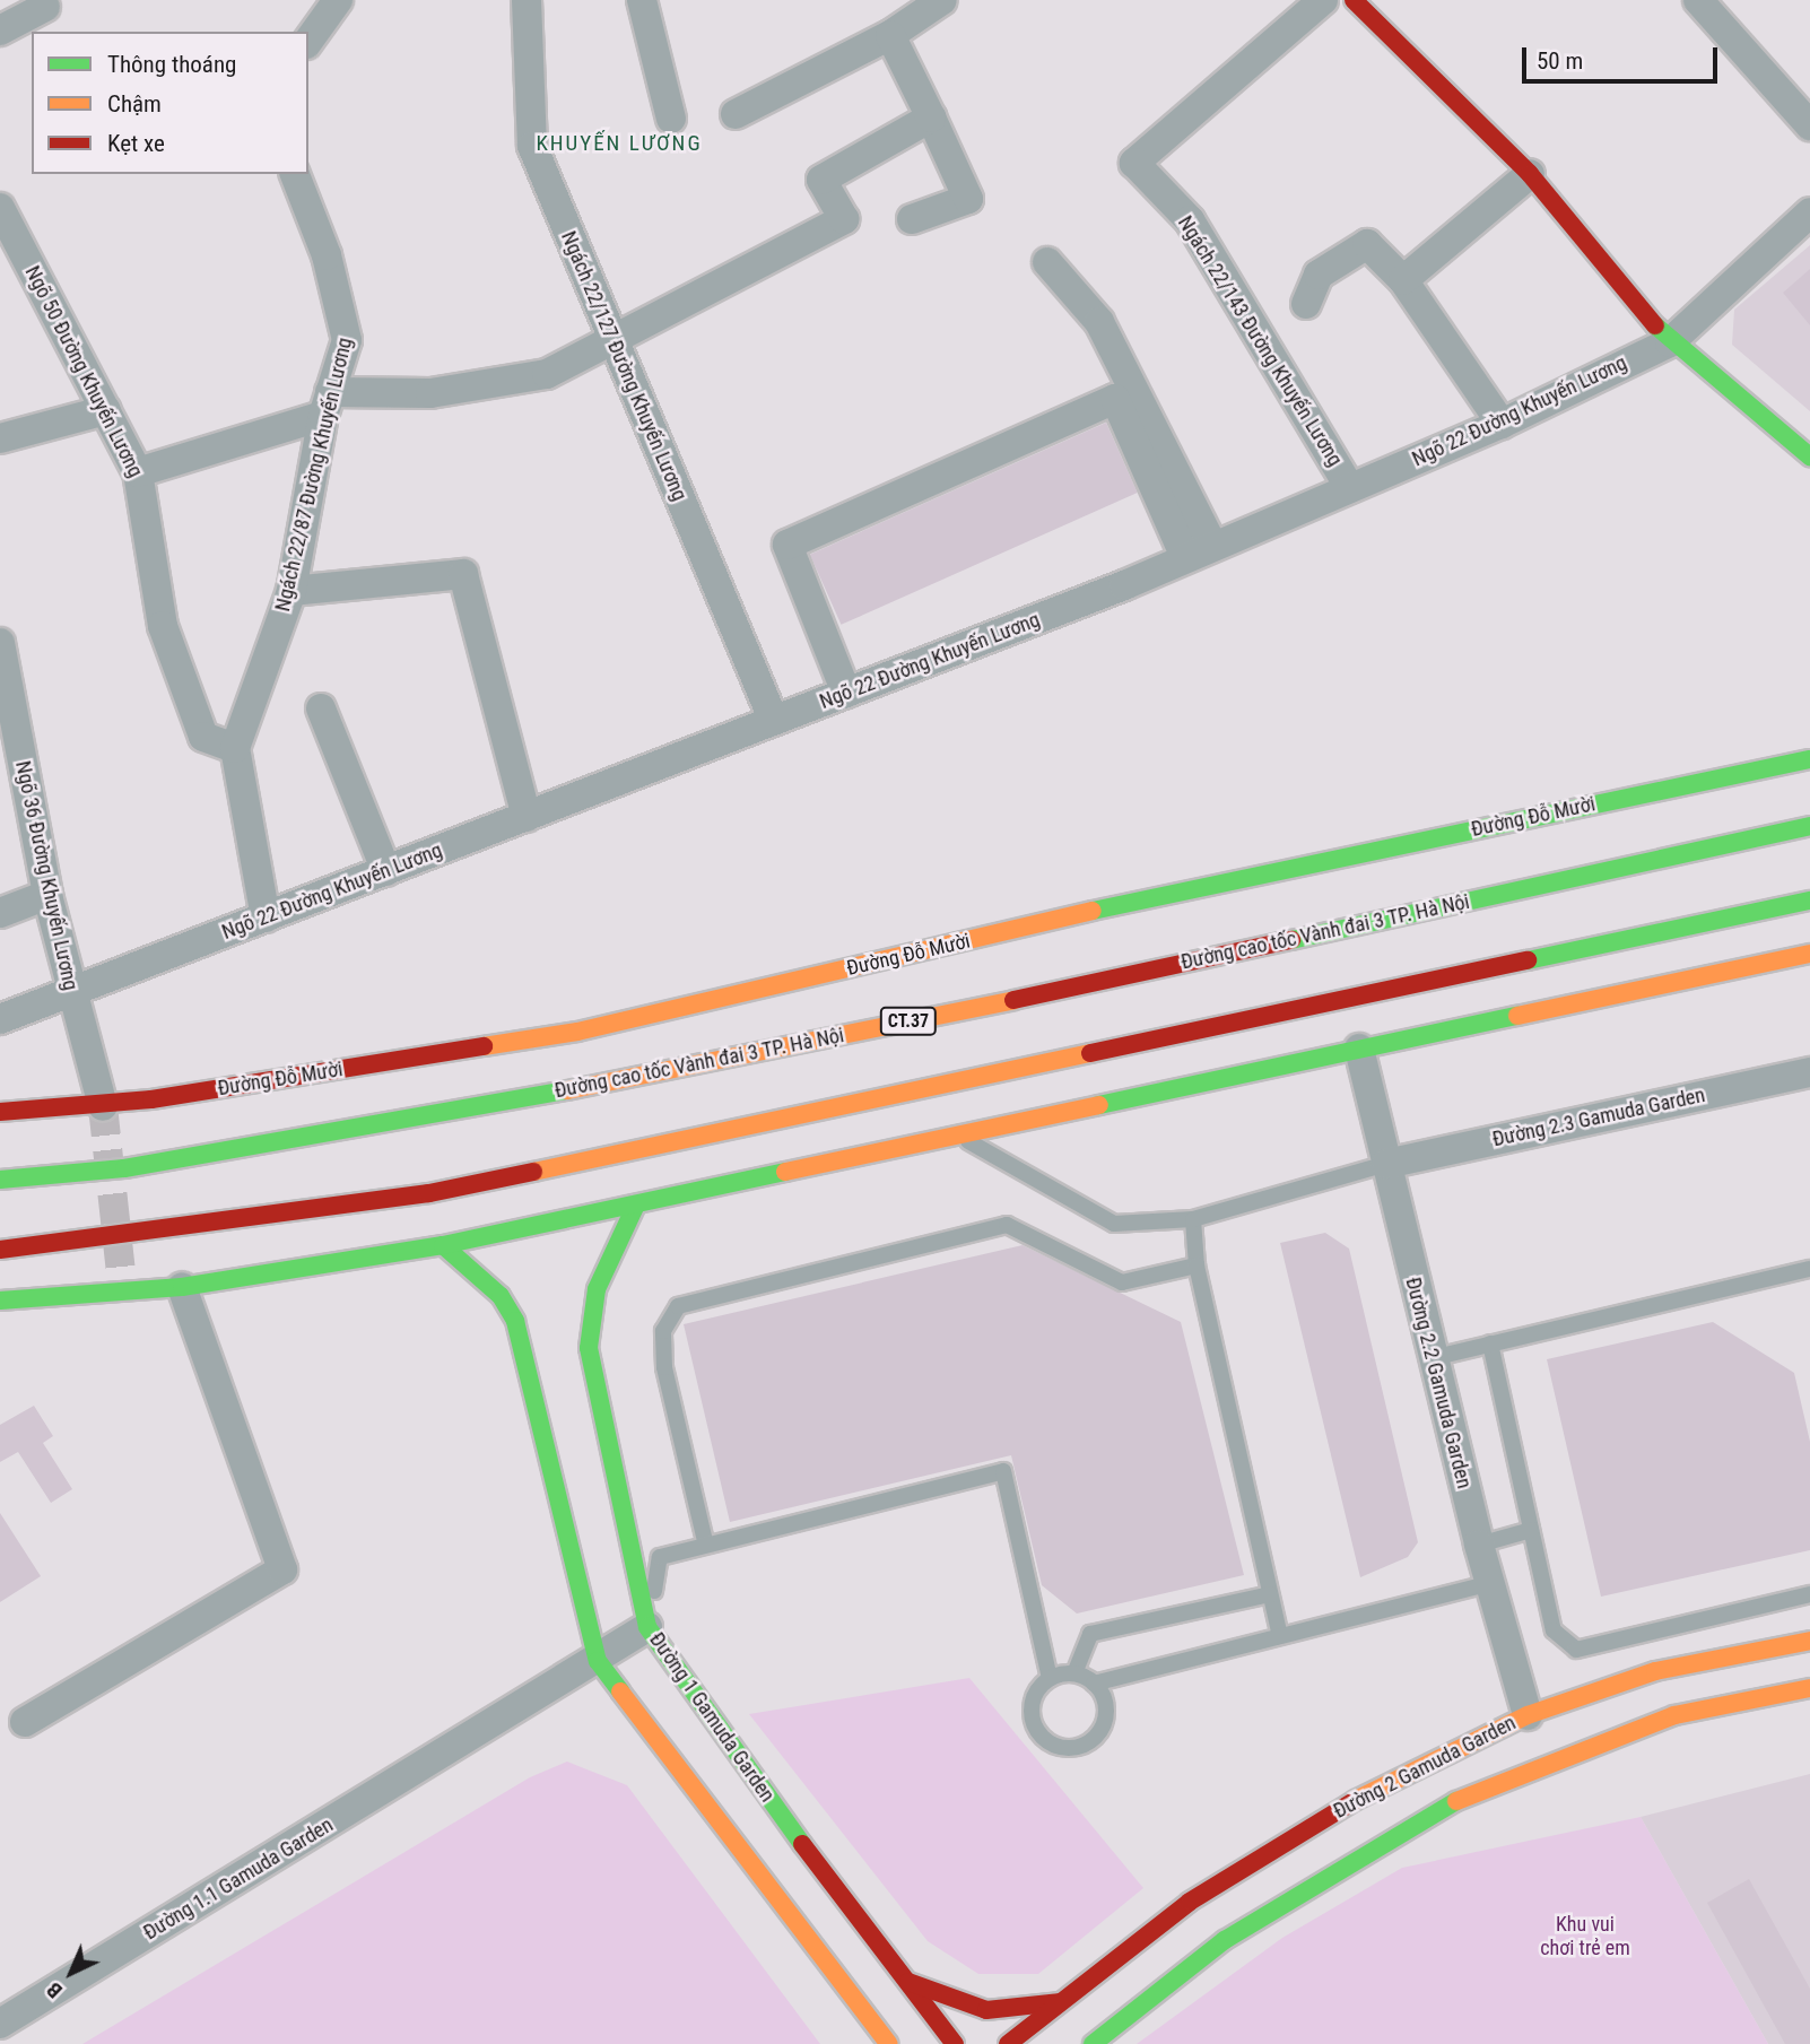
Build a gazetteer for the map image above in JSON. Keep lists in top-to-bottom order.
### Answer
{
  "streets": {
    "main road": [
      "Đường Đỗ Mười",
      "Đường cao tốc Vành đai 3 TP. Hà Nội",
      "CT.37",
      "Đường 1 Gamuda Garden",
      "Đường 2 Gamuda Garden"
    ],
    "street": [
      "Ngách 22/143 Đường Khuyến Lương",
      "Ngách 22/127 Đường Khuyến Lương",
      "Ngõ 50 Đường Khuyến Lương",
      "Ngõ 22 Đường Khuyến Lương",
      "Ngách 22/87 Đường Khuyến Lương",
      "Ngõ 36 Đường Khuyến Lương",
      "Đường 2.3 Gamuda Garden",
      "Đường 2.2 Gamuda Garden",
      "Đường 1.1 Gamuda Garden"
    ]
  },
  "crossings": [
    ["Ngách 22/143 Đường Khuyến Lương", "Ngõ 22 Đường Khuyến Lương"],
    ["Ngách 22/127 Đường Khuyến Lương", "Ngõ 22 Đường Khuyến Lương"],
    ["Ngõ 50 Đường Khuyến Lương", "Ngách 22/87 Đường Khuyến Lương"],
    ["Ngõ 22 Đường Khuyến Lương", "Ngách 22/87 Đường Khuyến Lương"],
    ["Ngõ 22 Đường Khuyến Lương", "Ngõ 36 Đường Khuyến Lương"],
    ["Đường Đỗ Mười", "Ngõ 36 Đường Khuyến Lương"],
    ["Đường 2.3 Gamuda Garden", "Đường 2.2 Gamuda Garden"],
    ["Đường 2.2 Gamuda Garden", "Đường 2 Gamuda Garden"],
    ["Đường 1 Gamuda Garden", "Đường 1.1 Gamuda Garden"]
  ],
  "districts": ["KHUYẾN LƯƠNG"],
  "parks": ["Khu vui chơi trẻ em"],
  "legend": ["Thông thoáng", "Chậm", "Kẹt xe"],
  "scale_bar": "50 m",
  "north": "bottom left"
}
